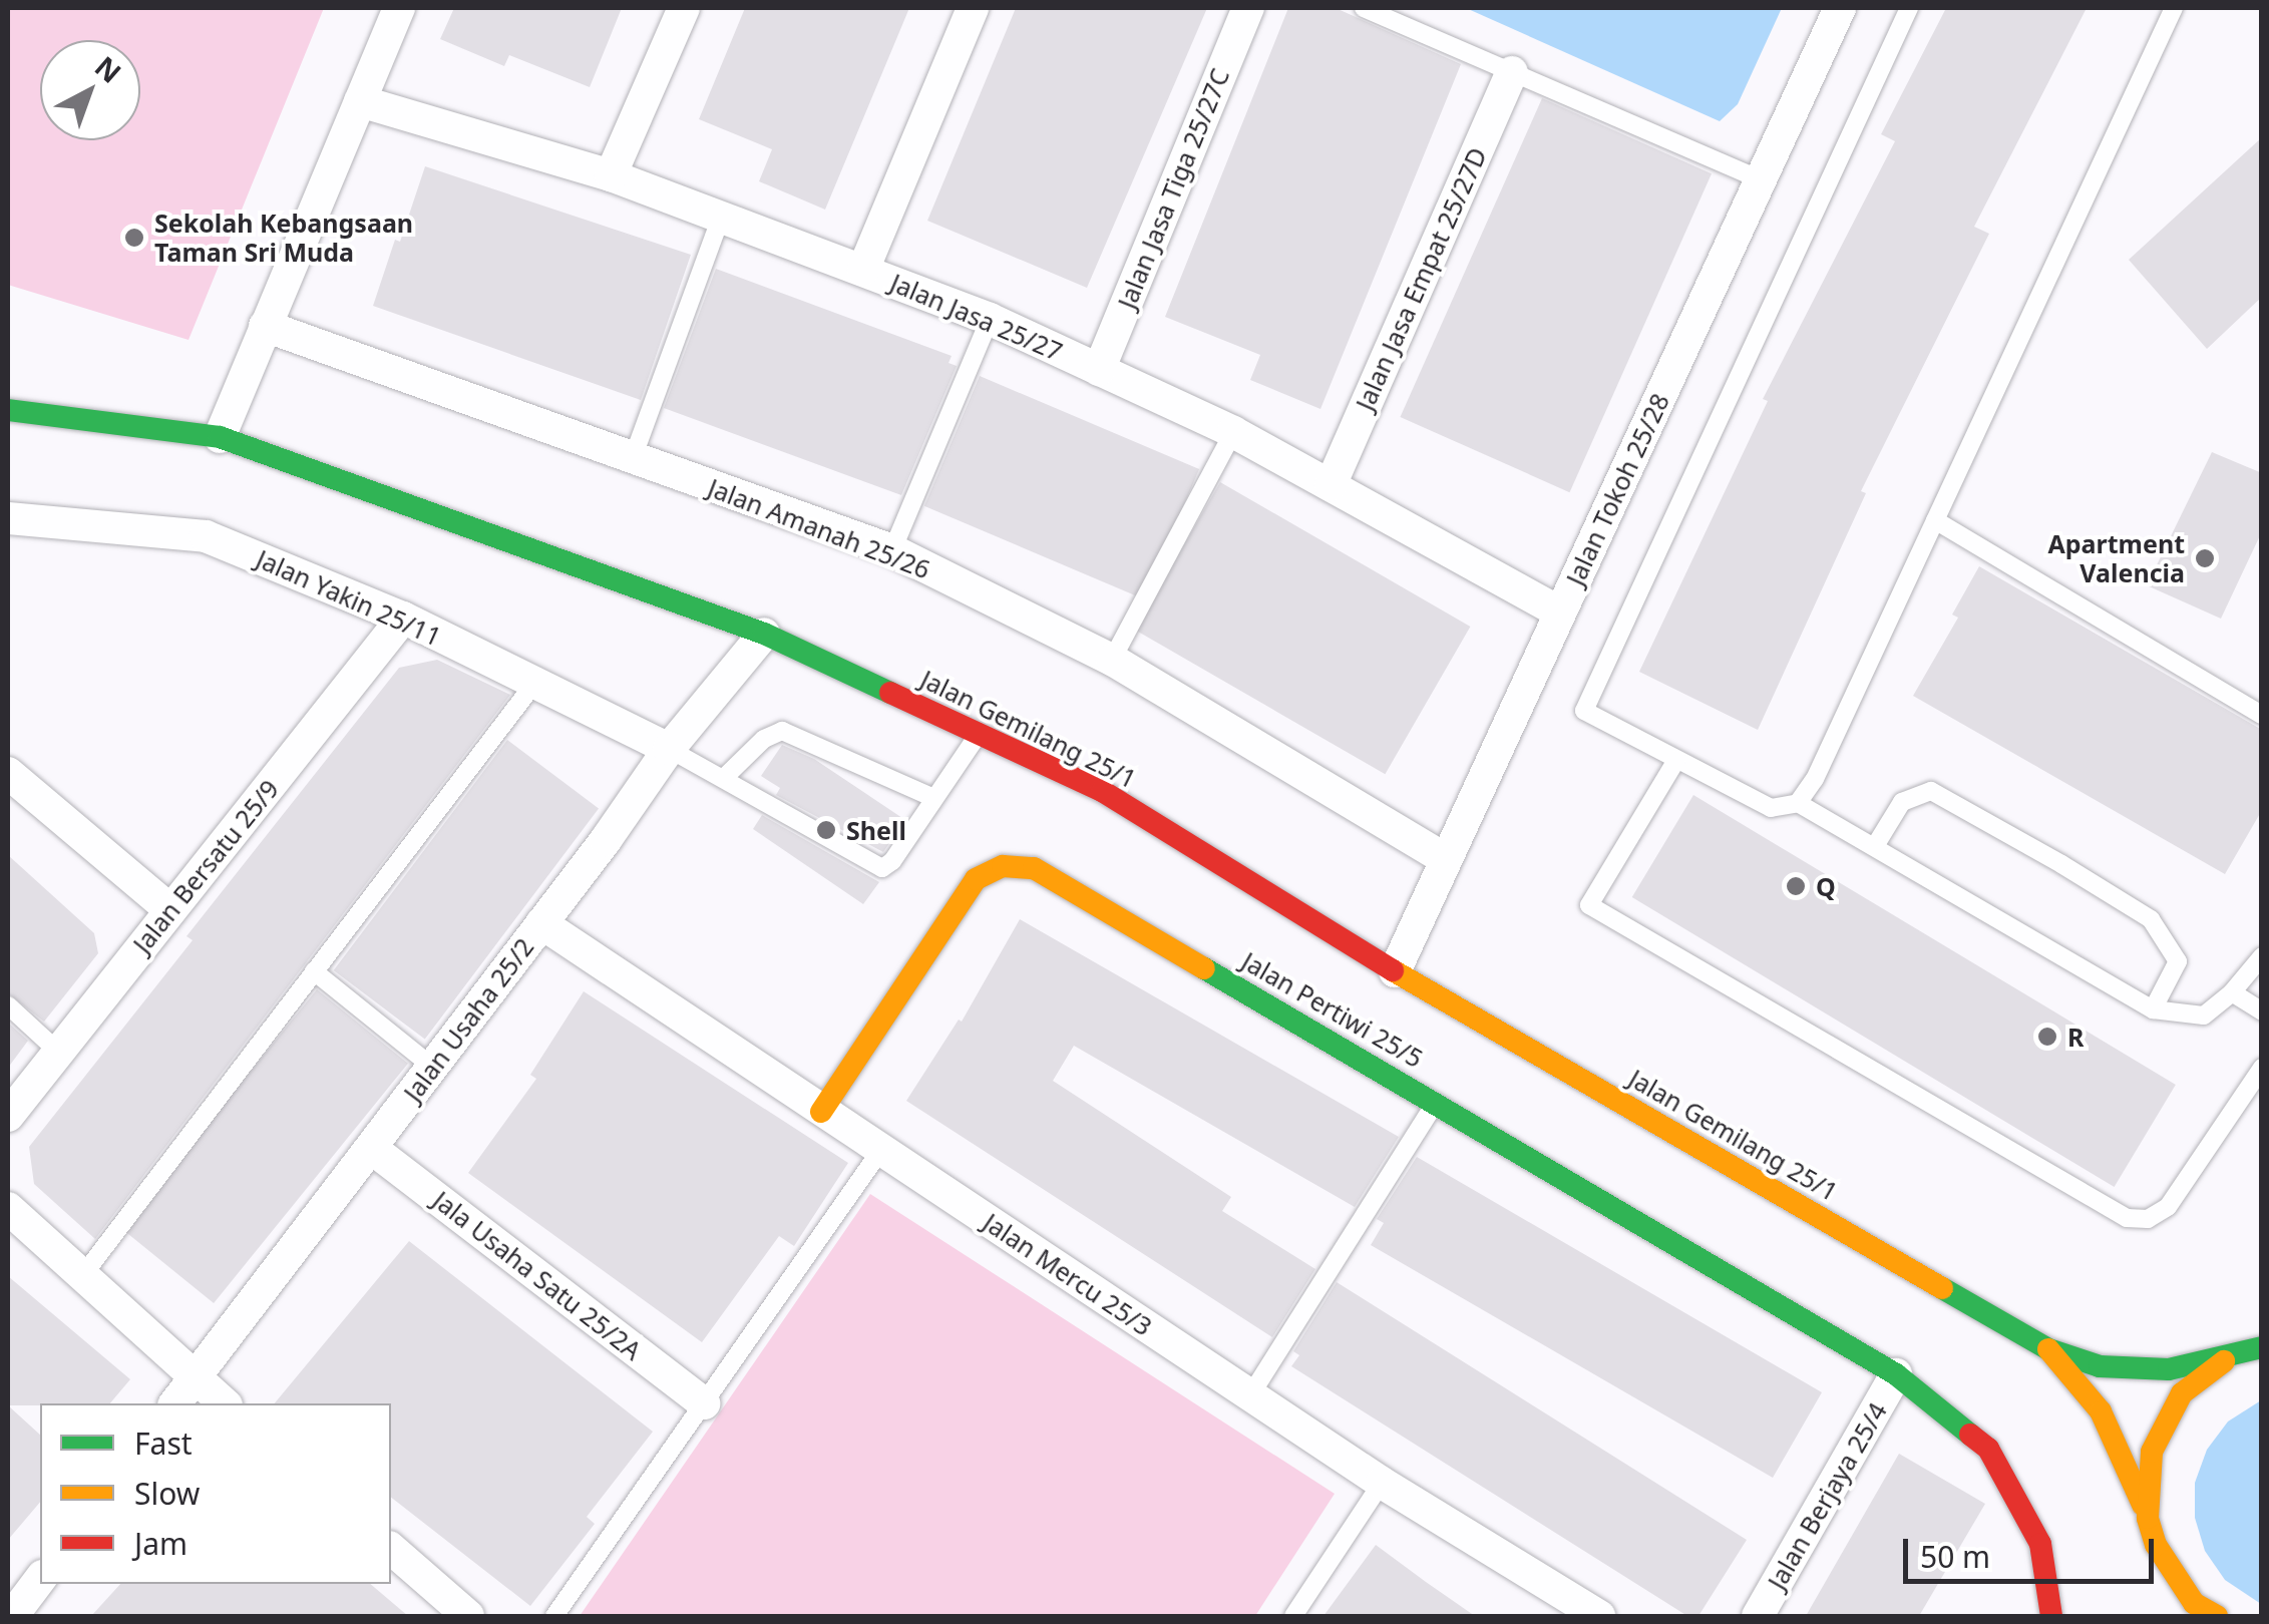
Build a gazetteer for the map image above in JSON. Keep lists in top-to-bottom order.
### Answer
{
  "streets": {
    "street": [
      "Jalan Jasa Tiga 25/27C",
      "Jalan Jasa Empat 25/27D",
      "Jalan Jasa 25/27",
      "Jalan Tokoh 25/28",
      "Jalan Amanah 25/26",
      "Jalan Yakin 25/11",
      "Jalan Gemilang 25/1",
      "Jalan Bersatu 25/9",
      "Jalan Pertiwi 25/5",
      "Jalan Usaha 25/2",
      "Jalan Mercu 25/3",
      "Jala Usaha Satu 25/2A",
      "Jalan Berjaya 25/4"
    ]
  },
  "crossings": [
    ["Jalan Jasa Tiga 25/27C", "Jalan Jasa 25/27"],
    ["Jalan Jasa Empat 25/27D", "Jalan Jasa 25/27"],
    ["Jalan Jasa 25/27", "Jalan Tokoh 25/28"],
    ["Jalan Tokoh 25/28", "Jalan Amanah 25/26"],
    ["Jalan Tokoh 25/28", "Jalan Gemilang 25/1"],
    ["Jalan Yakin 25/11", "Jalan Bersatu 25/9"],
    ["Jalan Yakin 25/11", "Jalan Usaha 25/2"],
    ["Jalan Gemilang 25/1", "Jalan Usaha 25/2"],
    ["Jalan Pertiwi 25/5", "Jalan Mercu 25/3"],
    ["Jalan Pertiwi 25/5", "Jalan Berjaya 25/4"],
    ["Jalan Usaha 25/2", "Jalan Mercu 25/3"],
    ["Jalan Usaha 25/2", "Jala Usaha Satu 25/2A"]
  ],
  "places": [
    "Sekolah Kebangsaan Taman Sri Muda",
    "Apartment Valencia",
    "Shell",
    "Q",
    "R"
  ],
  "legend": ["Fast", "Slow", "Jam"],
  "scale_bar": "50 m",
  "north": "top right"
}
